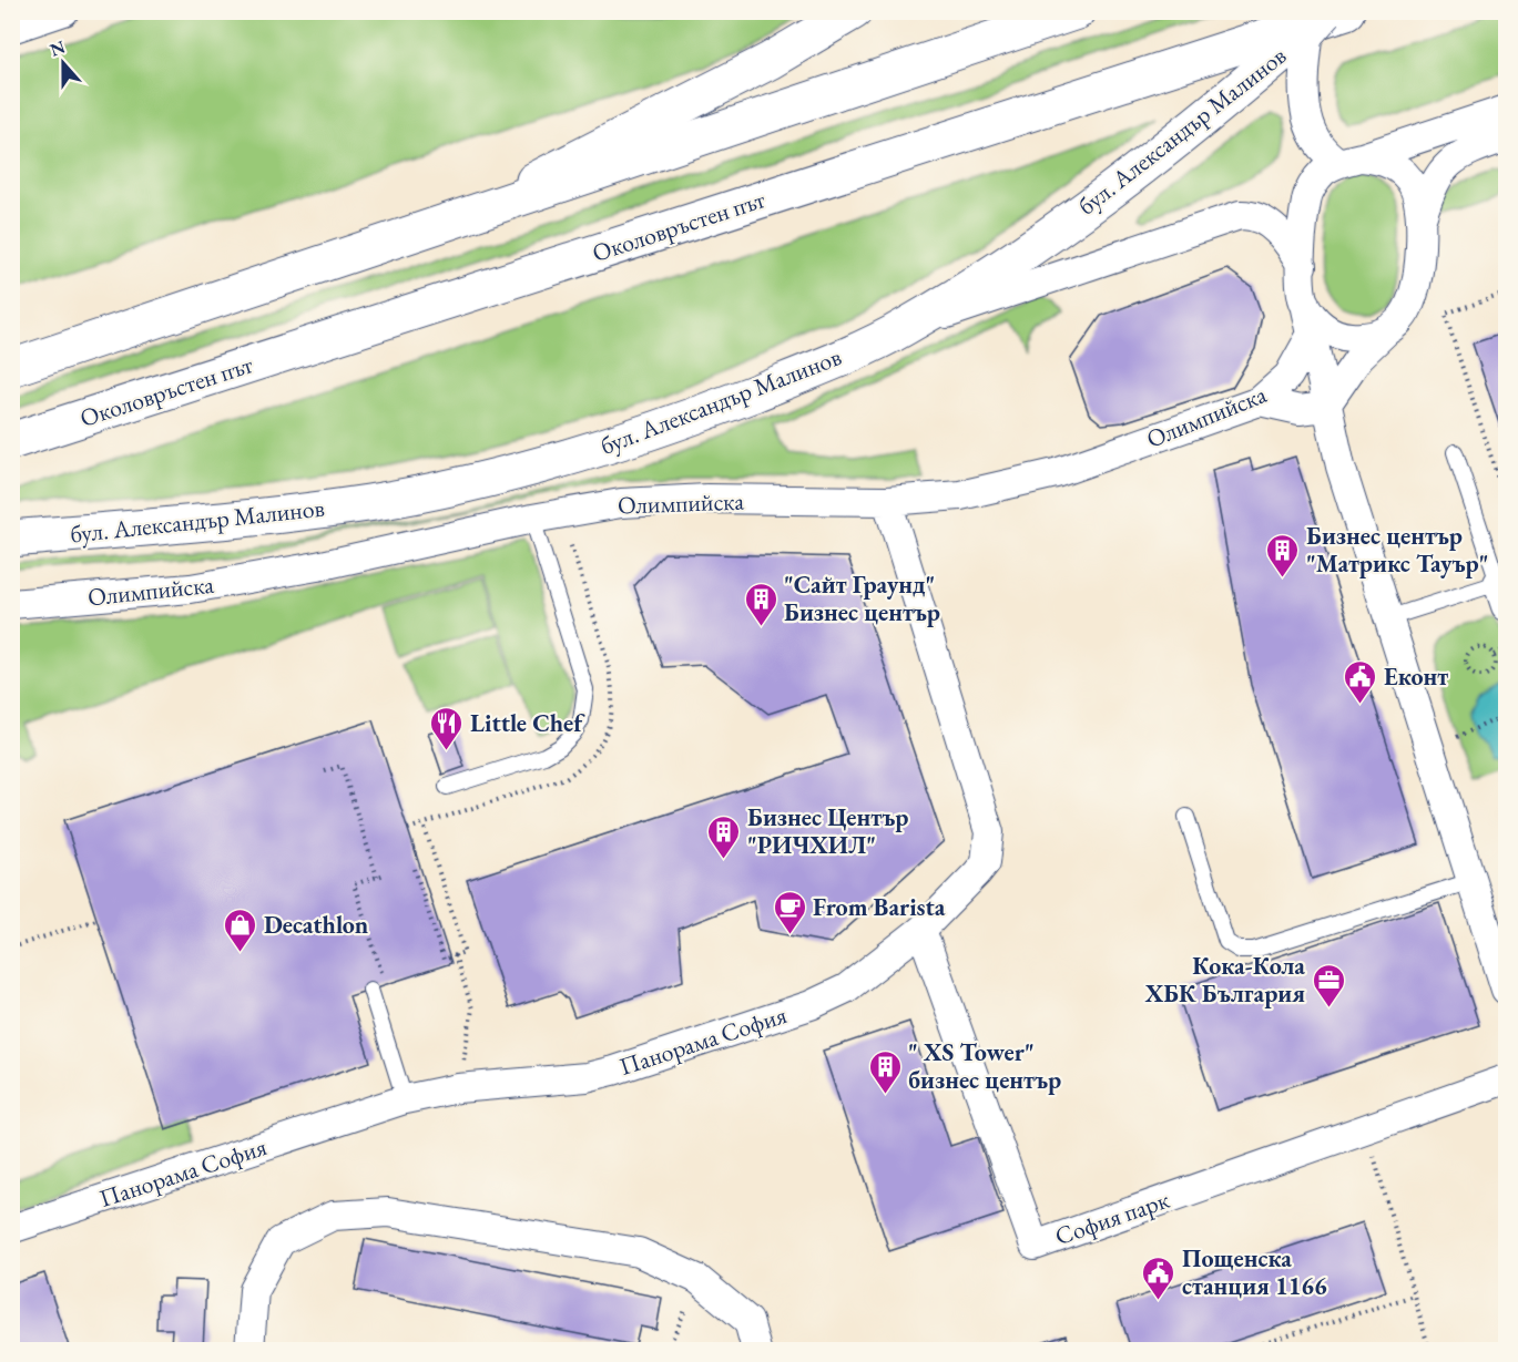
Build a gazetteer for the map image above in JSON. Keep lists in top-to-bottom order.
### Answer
{
  "streets": {
    "main road": ["бул. Александър Малинов", "Околовръстен път"],
    "street": ["Олимпийска", "Панорама София", "София парк"]
  },
  "crossings": [
    ["Олимпийска", "Панорама София"],
    ["Панорама София", "София парк"]
  ],
  "places": {
    "building": [
      "Бизнес център \"Матрикс Тауър\"",
      "\"Сайт Граунд\" Бизнес център",
      "Бизнес Център \"РИЧХИЛ\"",
      "\" XS Tower\" бизнес център"
    ],
    "public building": ["Еконт", "Пощенска станция 1166"],
    "restaurant": ["Little Chef"],
    "cafe": ["From Barista"],
    "shop": ["Decathlon"],
    "office": ["Кока-Кола ХБК България"]
  },
  "north": "top"
}
